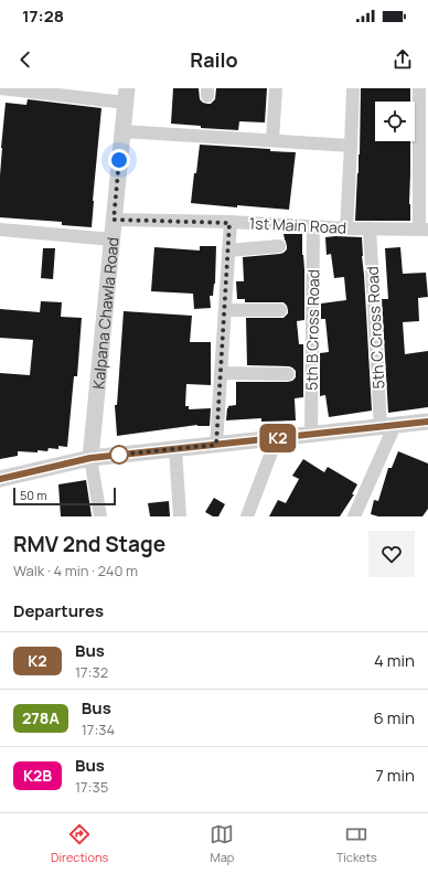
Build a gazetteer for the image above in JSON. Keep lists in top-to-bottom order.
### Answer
{
  "streets": {
    "street": [
      "1st Main Road",
      "Kalpana Chawla Road",
      "5th C Cross Road",
      "5th B Cross Road"
    ]
  },
  "crossings": [
    ["1st Main Road", "Kalpana Chawla Road"],
    ["1st Main Road", "5th C Cross Road"],
    ["1st Main Road", "5th B Cross Road"]
  ],
  "lines": ["bus line K2"],
  "scale_bar": "50 m",
  "page": {
    "status": "17:28",
    "header": "Railo",
    "on_map": "K2",
    "scale": "50 m",
    "heading": [
      ["RMV 2nd Stage", "Walk · 4 min · 240 m"],
      "Departures"
    ],
    "list": [
      {
        "mark": "K2",
        "name": "Bus",
        "note": "17:32",
        "value": "4 min"
      },
      {
        "mark": "278A",
        "name": "Bus",
        "note": "17:34",
        "value": "6 min"
      },
      {
        "mark": "K2B",
        "name": "Bus",
        "note": "17:35",
        "value": "7 min"
      }
    ],
    "tabs": ["Directions", "Map", "Tickets"]
  }
}
